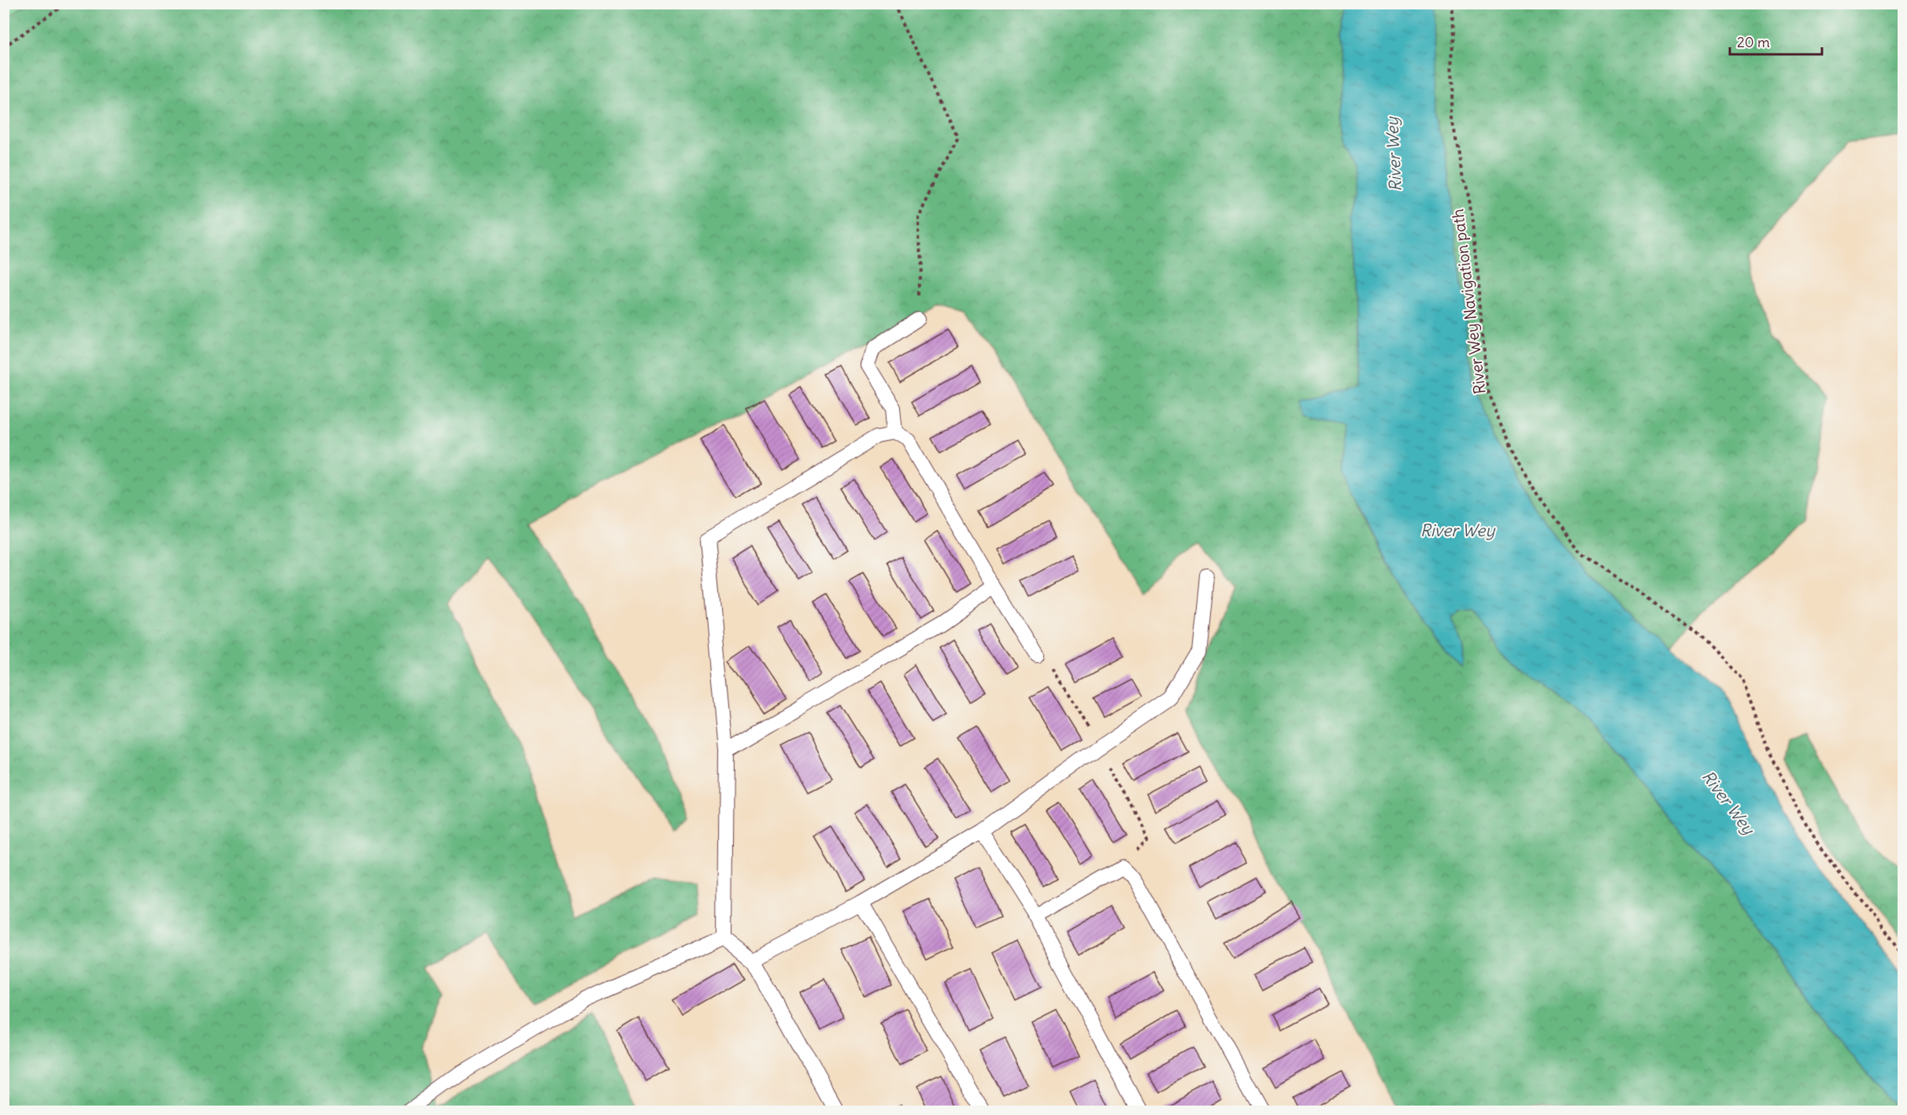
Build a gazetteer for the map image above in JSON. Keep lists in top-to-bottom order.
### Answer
{
  "streets": {
    "path": ["River Wey Navigation path"]
  },
  "water": ["River Wey"],
  "scale_bar": "20 m"
}
